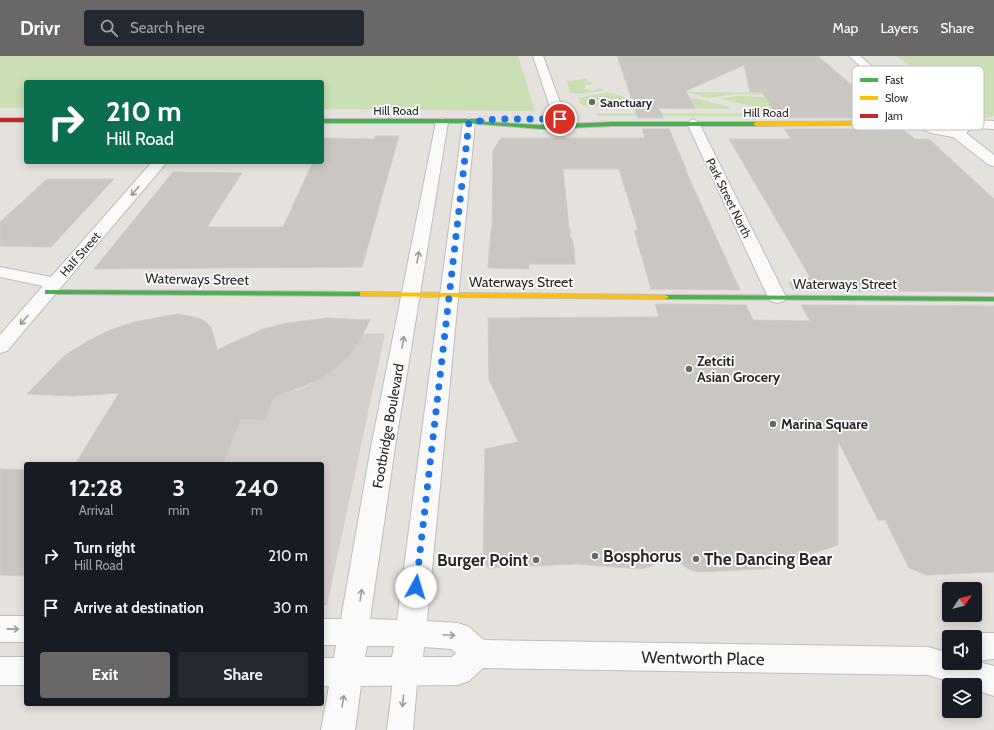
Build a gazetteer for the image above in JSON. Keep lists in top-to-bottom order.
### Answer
{
  "streets": {
    "street": [
      "Hill Road",
      "Park Street North",
      "Half Street",
      "Waterways Street",
      "Footbridge Boulevard",
      "Wentworth Place"
    ]
  },
  "crossings": [
    ["Hill Road", "Park Street North"],
    ["Hill Road", "Footbridge Boulevard"],
    ["Park Street North", "Waterways Street"],
    ["Half Street", "Waterways Street"],
    ["Waterways Street", "Footbridge Boulevard"]
  ],
  "one_way": ["Half Street"],
  "places": [
    "Sanctuary",
    "Zetciti Asian Grocery",
    "Marina Square",
    "Bosphorus",
    "The Dancing Bear",
    "Burger Point"
  ],
  "legend": ["Fast", "Slow", "Jam"],
  "north": "top right",
  "page": {
    "header": "Drivr",
    "search": "Search here",
    "nav": ["Map", "Layers", "Share"],
    "turn": ["210 m", "Hill Road"],
    "eta": [
      "12:28",
      "Arrival",
      "3",
      "min",
      "240",
      "m"
    ],
    "list": [
      {
        "name": "Turn right",
        "note": "Hill Road",
        "value": "210 m"
      },
      {
        "name": "Arrive at destination",
        "value": "30 m"
      }
    ],
    "buttons": ["Exit", "Share"]
  }
}
